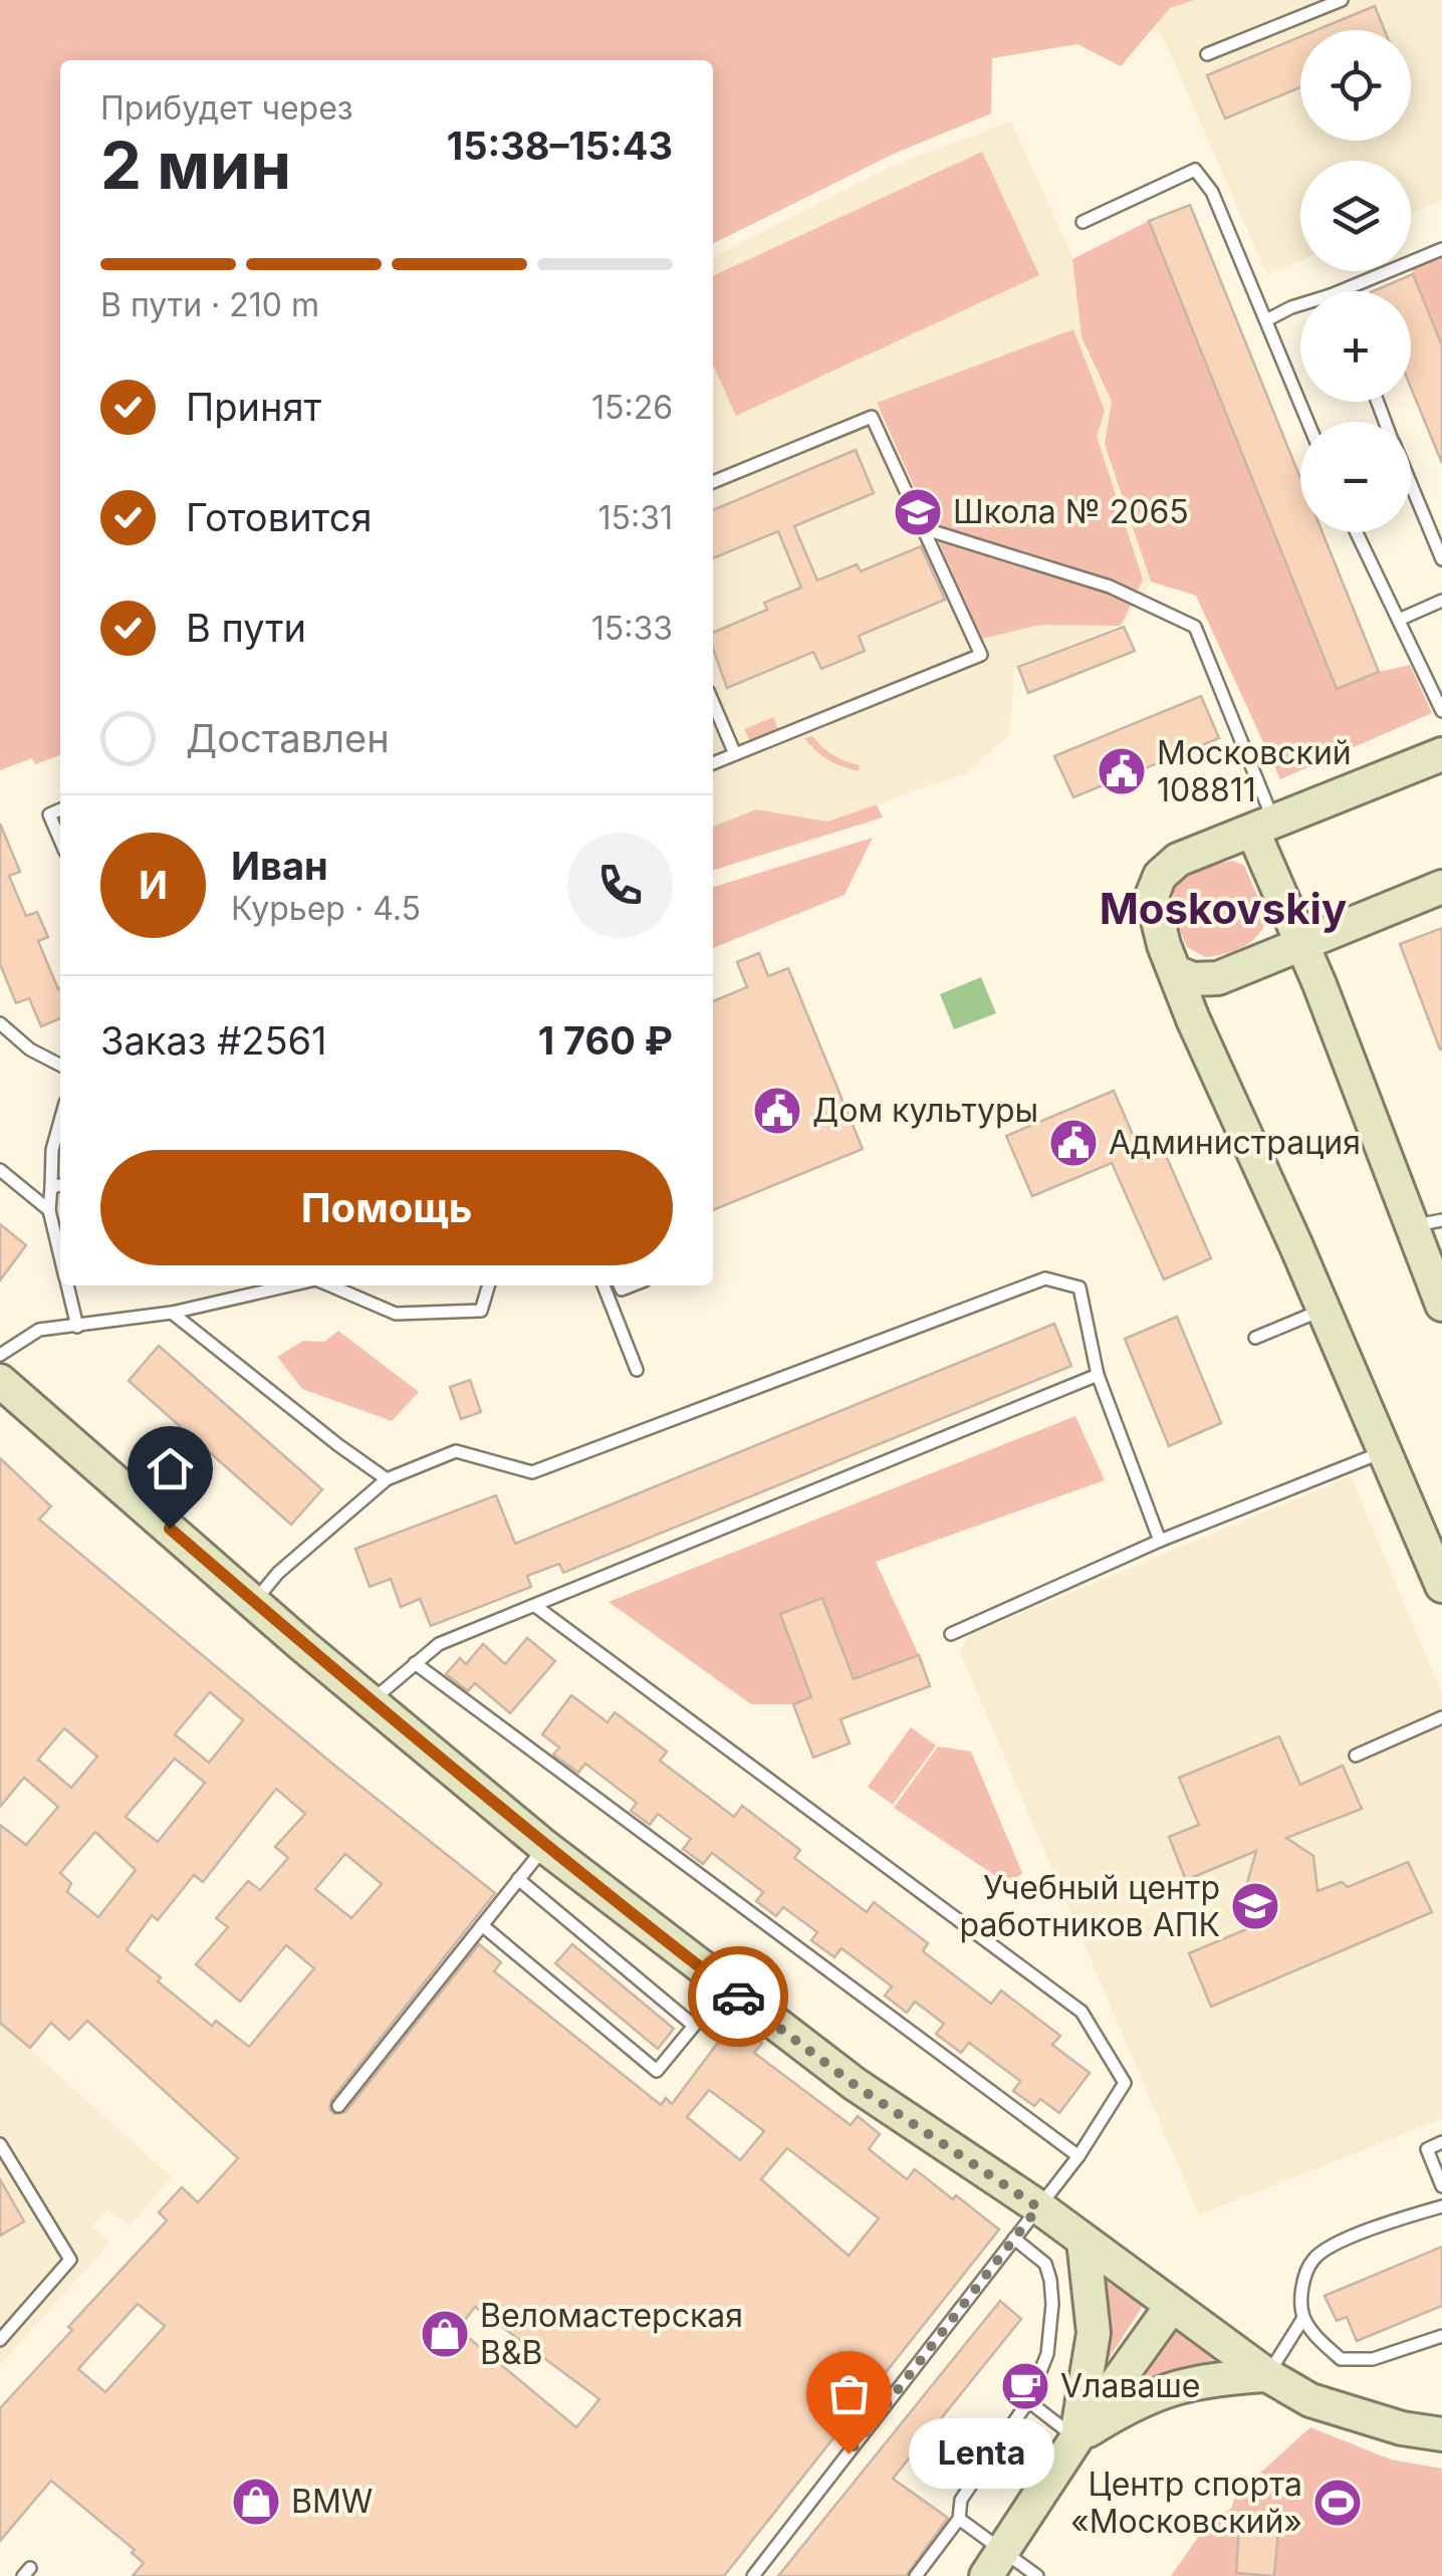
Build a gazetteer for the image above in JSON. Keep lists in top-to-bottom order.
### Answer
{
  "districts": ["Moskovskiy"],
  "places": {
    "school or university": ["Школа № 2065", "Учебный центр работников АПК"],
    "public building": ["Московский 108811", "Дом культуры", "Администрация"],
    "shop": ["Веломастерская B&B", "BMW"],
    "cafe": ["Vлаваше"],
    "other": ["Lenta"],
    "sports": ["Центр спорта «Московский»"]
  },
  "page": {
    "map_buttons": ["+", "−"],
    "heading": ["2 мин", "Прибудет через", "15:38–15:43"],
    "panel": [
      "Иван",
      "Курьер · 4.5",
      "Заказ #2561",
      "1 760 ₽"
    ],
    "bar": "В пути · 210 m",
    "list": [
      ["Принят", "15:26"],
      ["Готовится", "15:31"],
      ["В пути", "15:33"],
      "Доставлен"
    ],
    "round": "И",
    "buttons": "Помощь",
    "bubble": "Lenta"
  }
}
